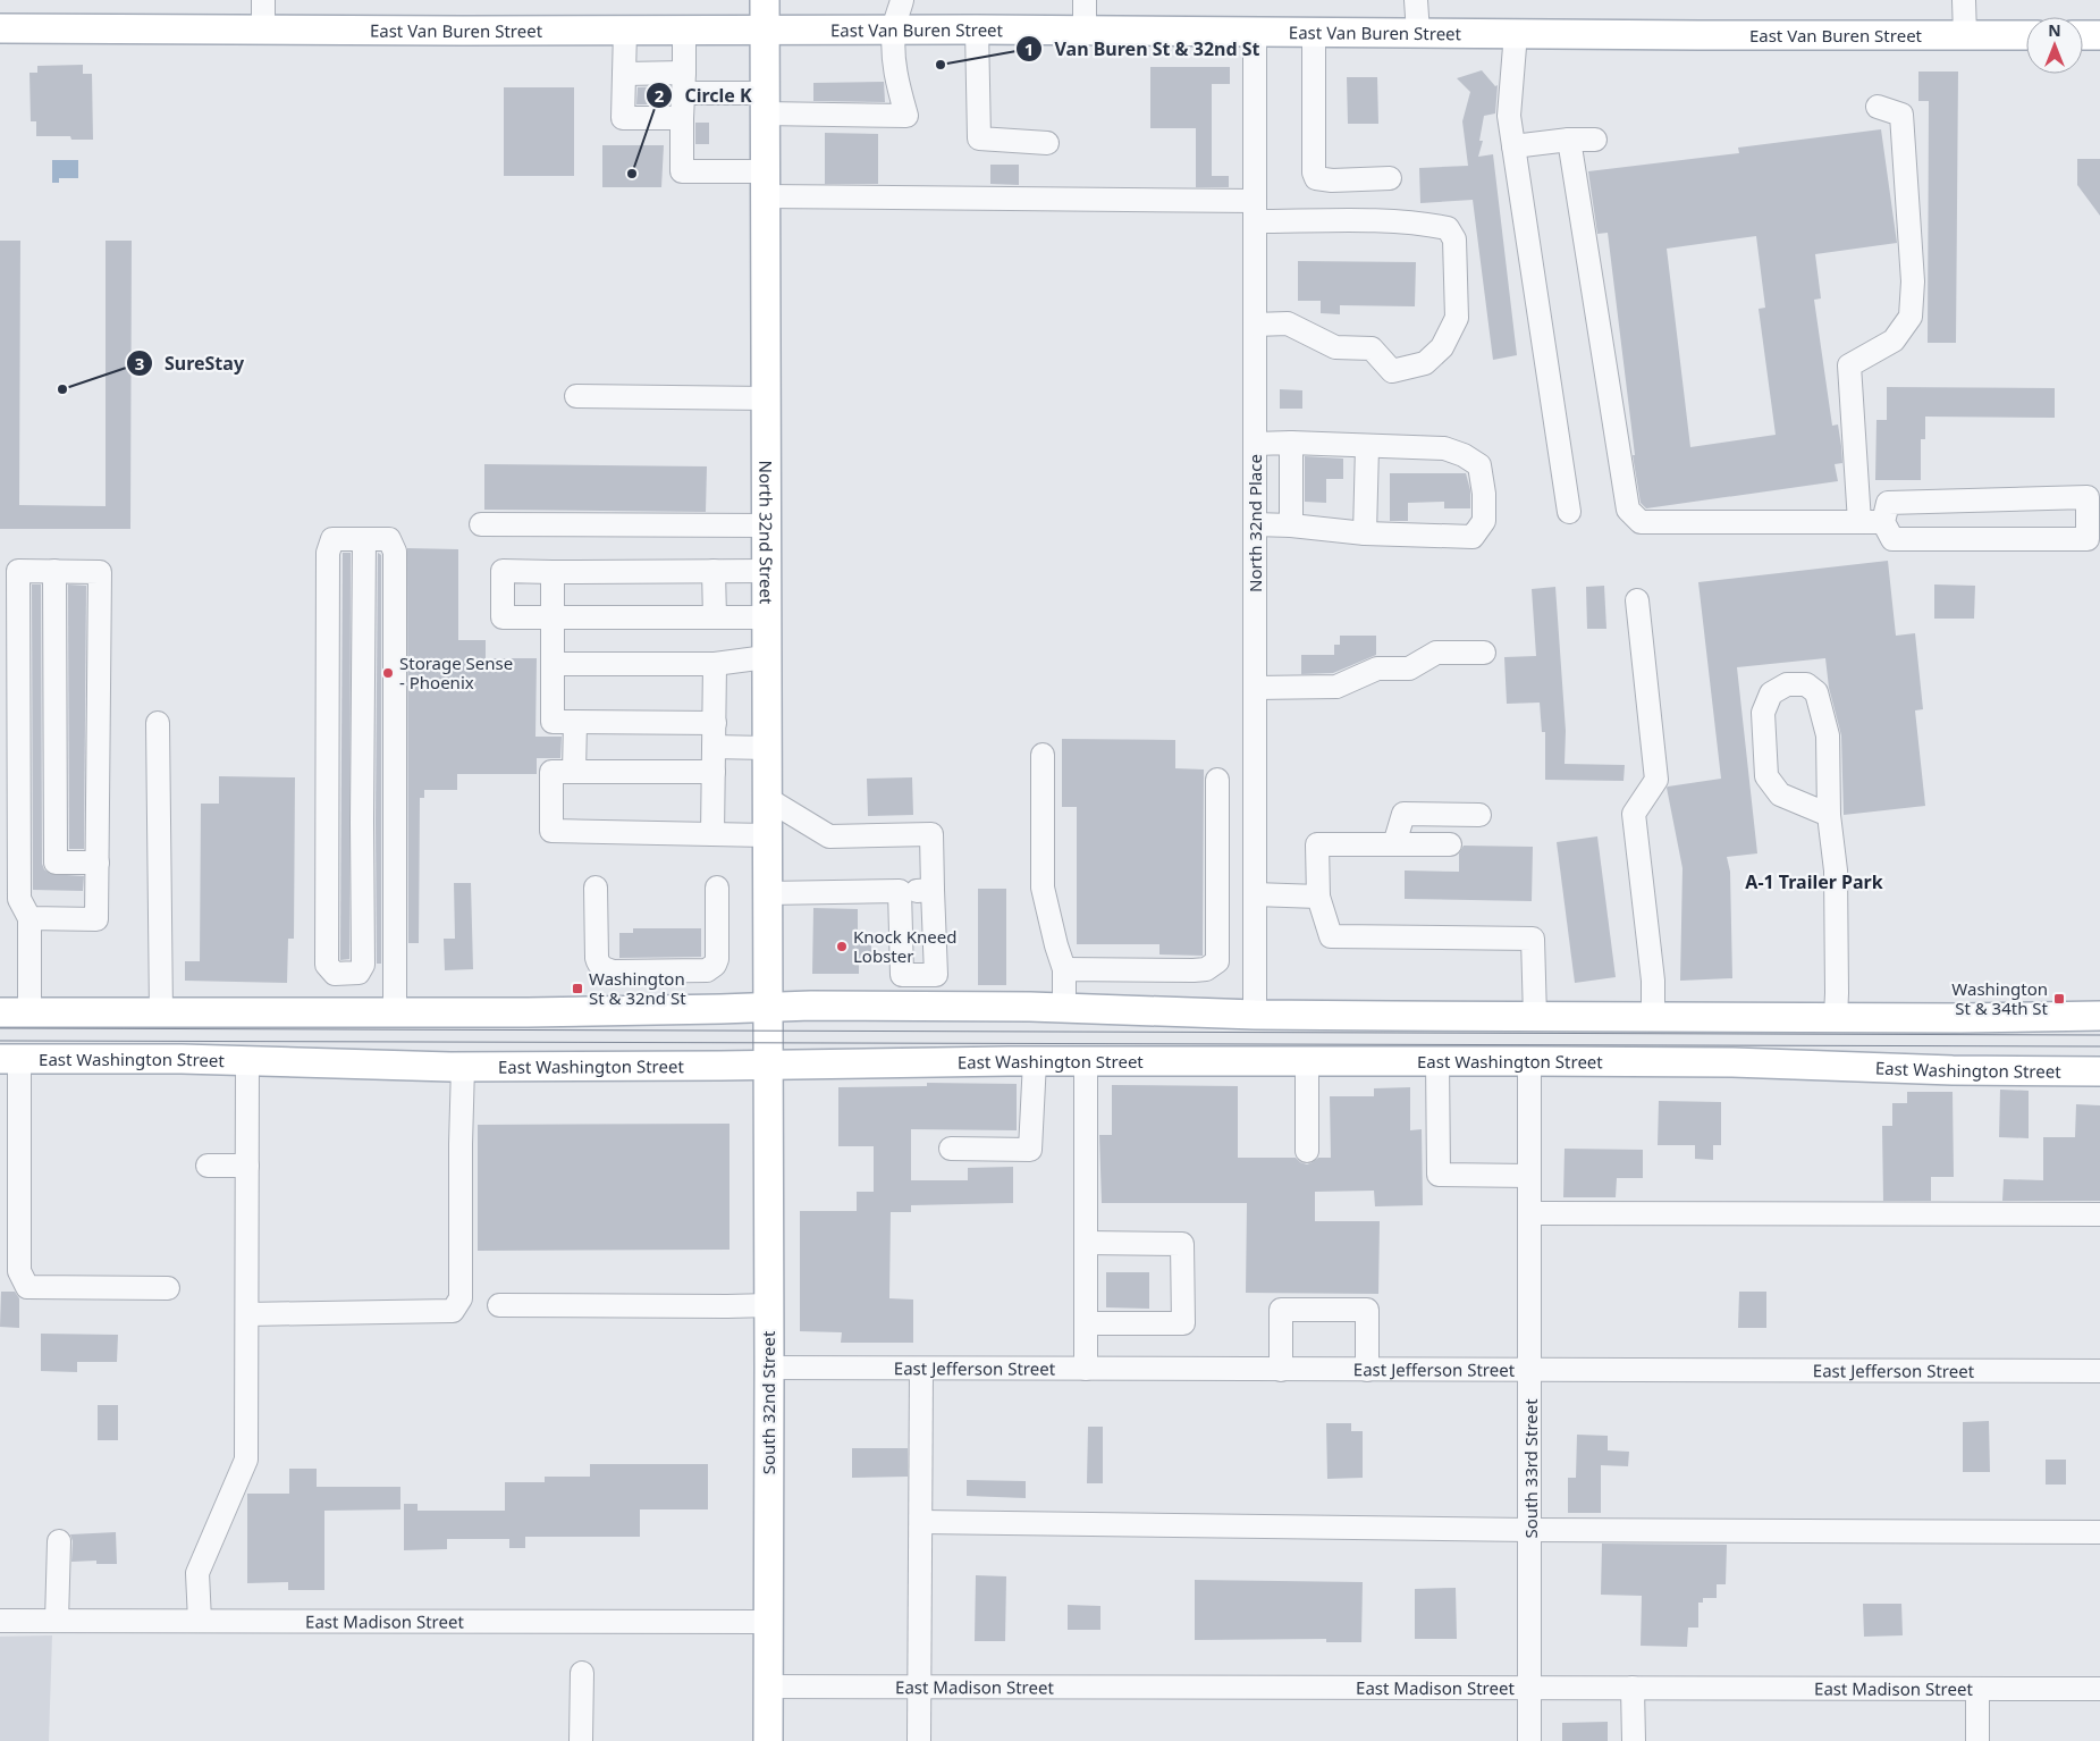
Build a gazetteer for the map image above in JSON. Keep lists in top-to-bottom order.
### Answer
{
  "streets": {
    "main road": [
      "East Van Buren Street",
      "North 32nd Street",
      "East Washington Street",
      "South 32nd Street"
    ],
    "street": [
      "North 32nd Place",
      "East Jefferson Street",
      "South 33rd Street",
      "East Madison Street"
    ]
  },
  "crossings": [
    ["East Van Buren Street", "North 32nd Place"],
    ["East Van Buren Street", "North 32nd Street"],
    ["North 32nd Street", "East Washington Street"],
    ["North 32nd Street", "South 32nd Street"],
    ["East Washington Street", "South 32nd Street"],
    ["East Washington Street", "South 33rd Street"],
    ["East Jefferson Street", "South 32nd Street"],
    ["East Jefferson Street", "South 33rd Street"],
    ["South 32nd Street", "East Madison Street"],
    ["South 33rd Street", "East Madison Street"]
  ],
  "districts": ["A-1 Trailer Park"],
  "places": {
    "other": [
      "Van Buren St & 32nd St",
      "Circle K",
      "SureStay",
      "Storage Sense - Phoenix",
      "Knock Kneed Lobster"
    ],
    "transit": ["Washington St & 32nd St", "Washington St & 34th St"]
  },
  "north": "top"
}
